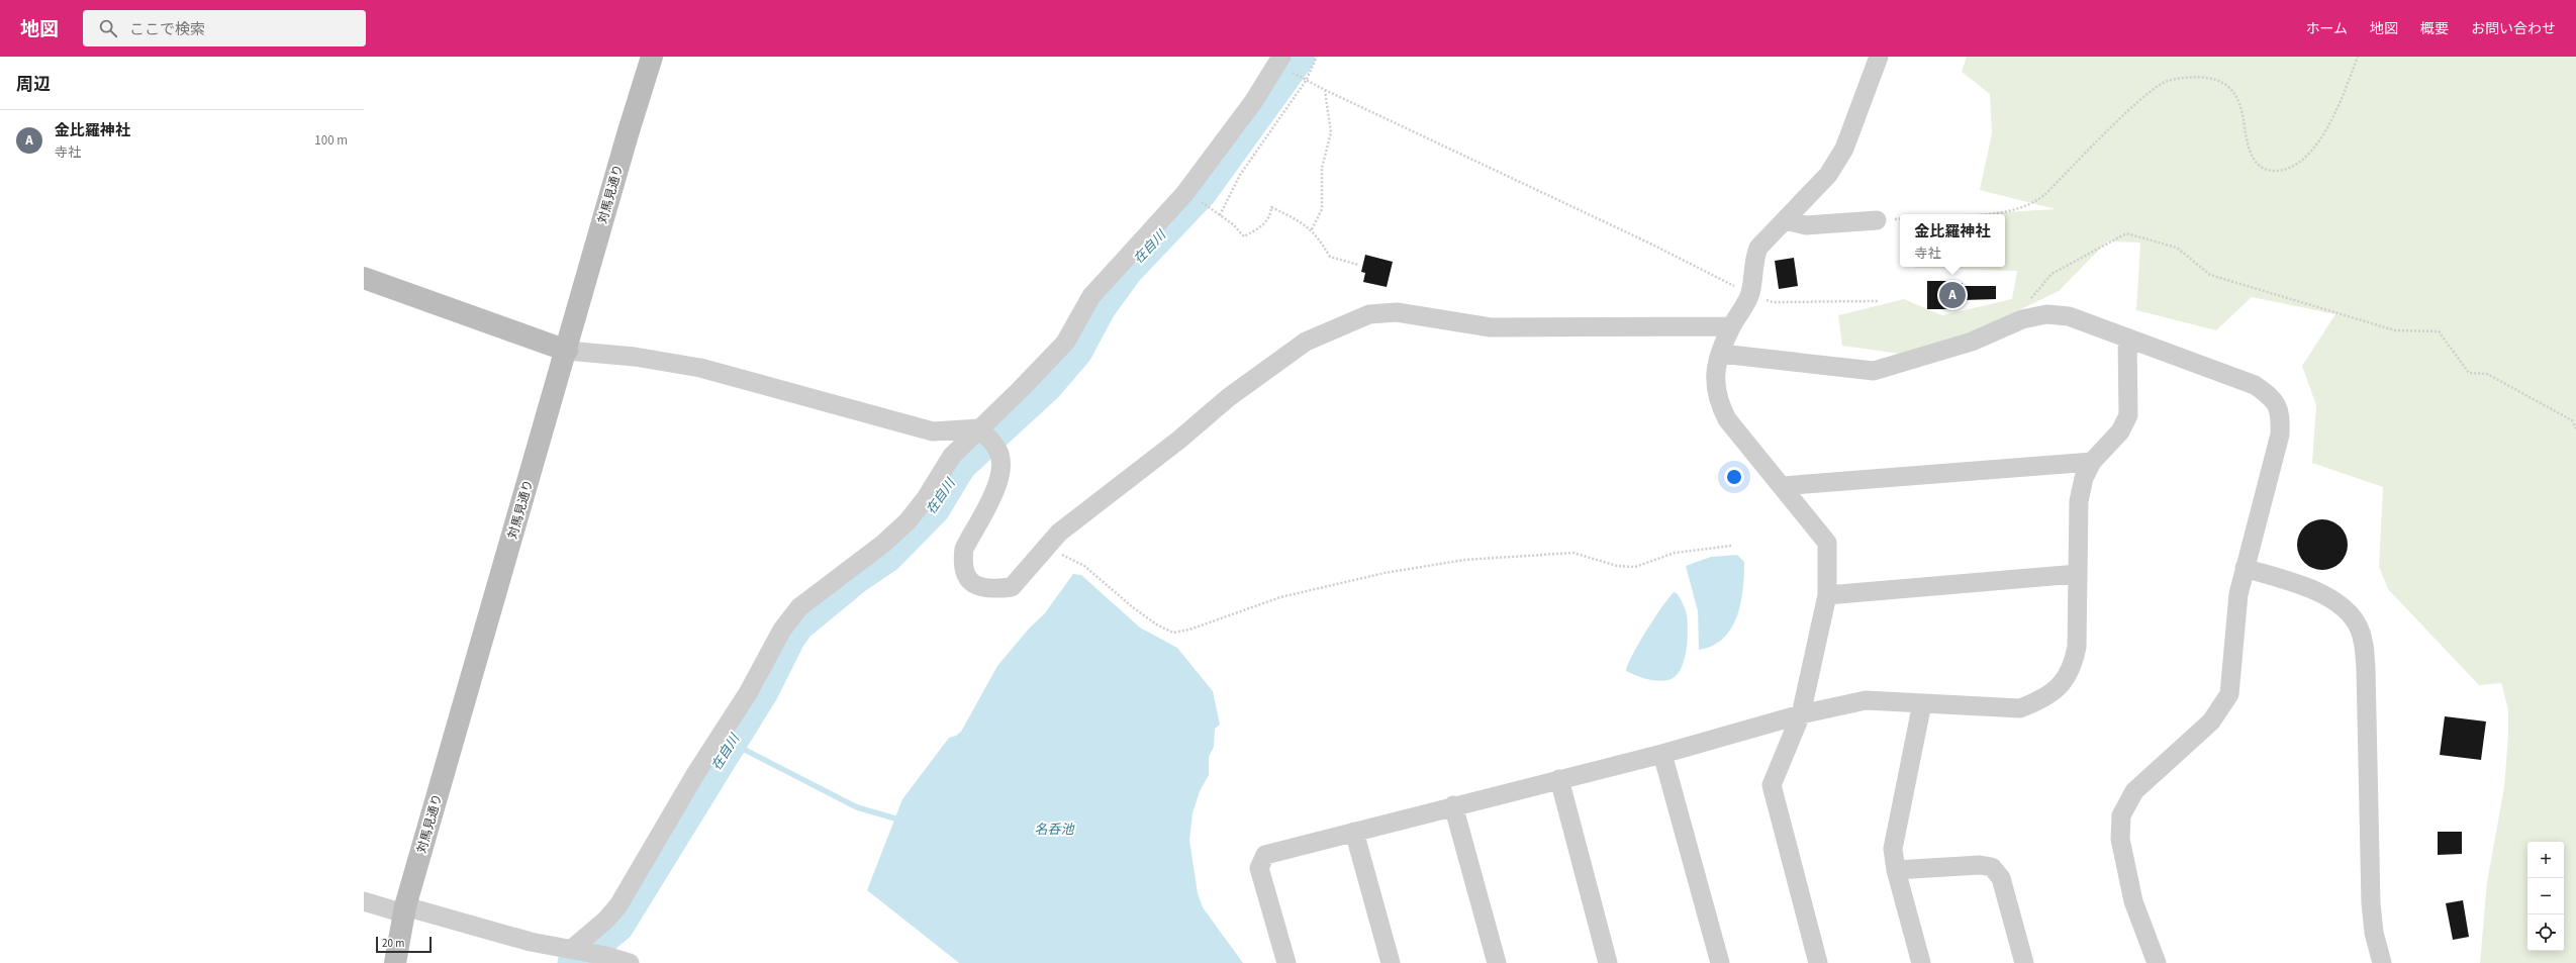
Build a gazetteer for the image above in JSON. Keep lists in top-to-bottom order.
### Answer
{
  "streets": {
    "street": ["対馬見通り"]
  },
  "water": ["在自川", "名呑池"],
  "scale_bar": "20 m",
  "page": {
    "header": "地図",
    "search": "ここで検索",
    "nav": [
      "ホーム",
      "地図",
      "概要",
      "お問い合わせ"
    ],
    "heading": "周辺",
    "list": [
      {
        "mark": "A",
        "name": "金比羅神社",
        "note": "寺社",
        "value": "100 m"
      }
    ],
    "popup": ["金比羅神社", "寺社"],
    "pins": "A",
    "map_buttons": ["+", "−"],
    "scale": "20 m"
  }
}
